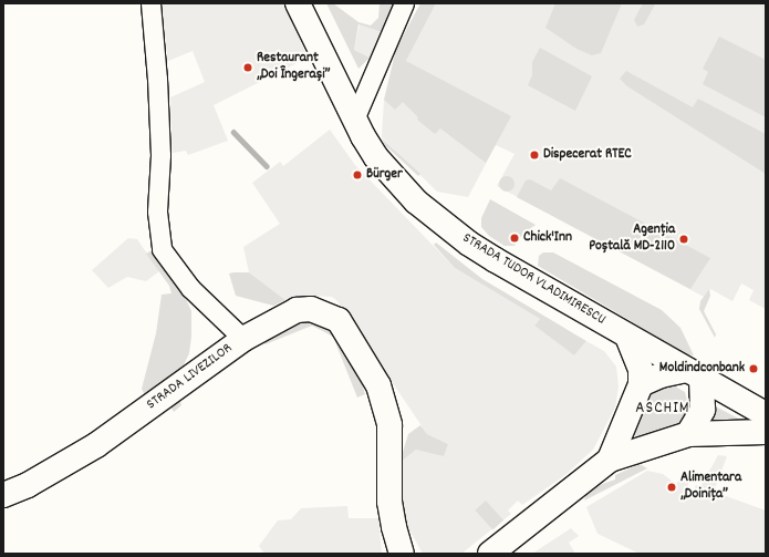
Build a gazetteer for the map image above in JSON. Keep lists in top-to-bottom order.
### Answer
{
  "streets": {
    "street": ["STRADA TUDOR VLADIMIRESCU", "STRADA LIVEZILOR"]
  },
  "districts": ["ASCHIM"],
  "places": [
    "Restaurant „Doi Îngerași”",
    "Dispecerat RTEC",
    "Bürger",
    "Chick'Inn",
    "Agenția Poștală MD-2110",
    "Moldindconbank",
    "Alimentara „Doinița”"
  ]
}
